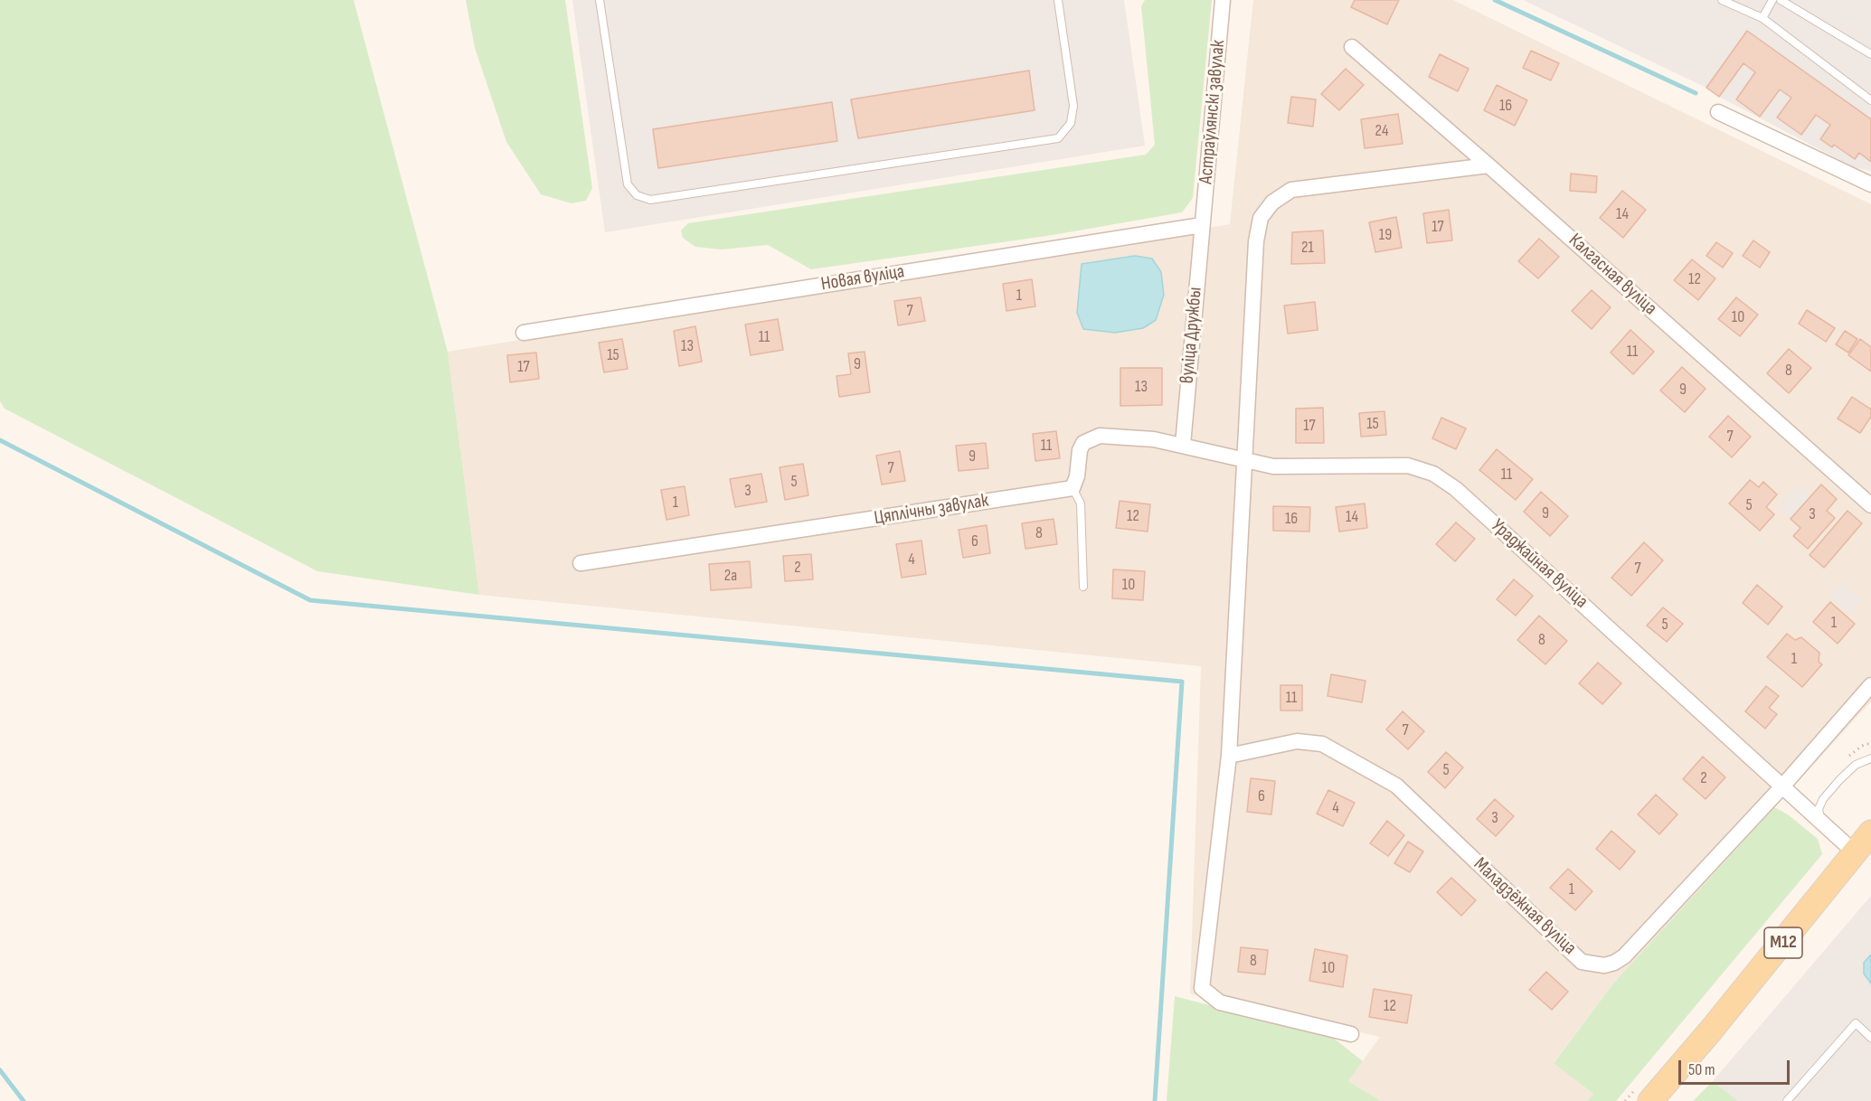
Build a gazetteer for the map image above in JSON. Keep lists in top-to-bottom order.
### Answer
{
  "streets": {
    "main road": ["М12"],
    "street": [
      "Астраўлянскі завулак",
      "Калгасная вуліца",
      "Новая вуліца",
      "вуліца Дружбы",
      "Цяплічны завулак",
      "Ураджайная вуліца",
      "Маладзёжная вуліца"
    ]
  },
  "crossings": [
    ["Астраўлянскі завулак", "Новая вуліца"],
    ["Астраўлянскі завулак", "вуліца Дружбы"],
    ["Новая вуліца", "вуліца Дружбы"],
    ["Ураджайная вуліца", "Маладзёжная вуліца"],
    ["Ураджайная вуліца", "М12"]
  ],
  "house_numbers": [
    "16",
    "24",
    "14",
    "17",
    "19",
    "21",
    "12",
    "1",
    "7",
    "10",
    "11",
    "13",
    "11",
    "15",
    "9",
    "17",
    "8",
    "13",
    "9",
    "15",
    "17",
    "7",
    "11",
    "9",
    "7",
    "11",
    "5",
    "3",
    "1",
    "5",
    "9",
    "3",
    "12",
    "14",
    "16",
    "8",
    "6",
    "4",
    "2",
    "7",
    "2а",
    "10",
    "1",
    "5",
    "8",
    "1",
    "11",
    "7",
    "5",
    "2",
    "6",
    "4",
    "3",
    "1",
    "8",
    "10",
    "12"
  ],
  "scale_bar": "50 m"
}
